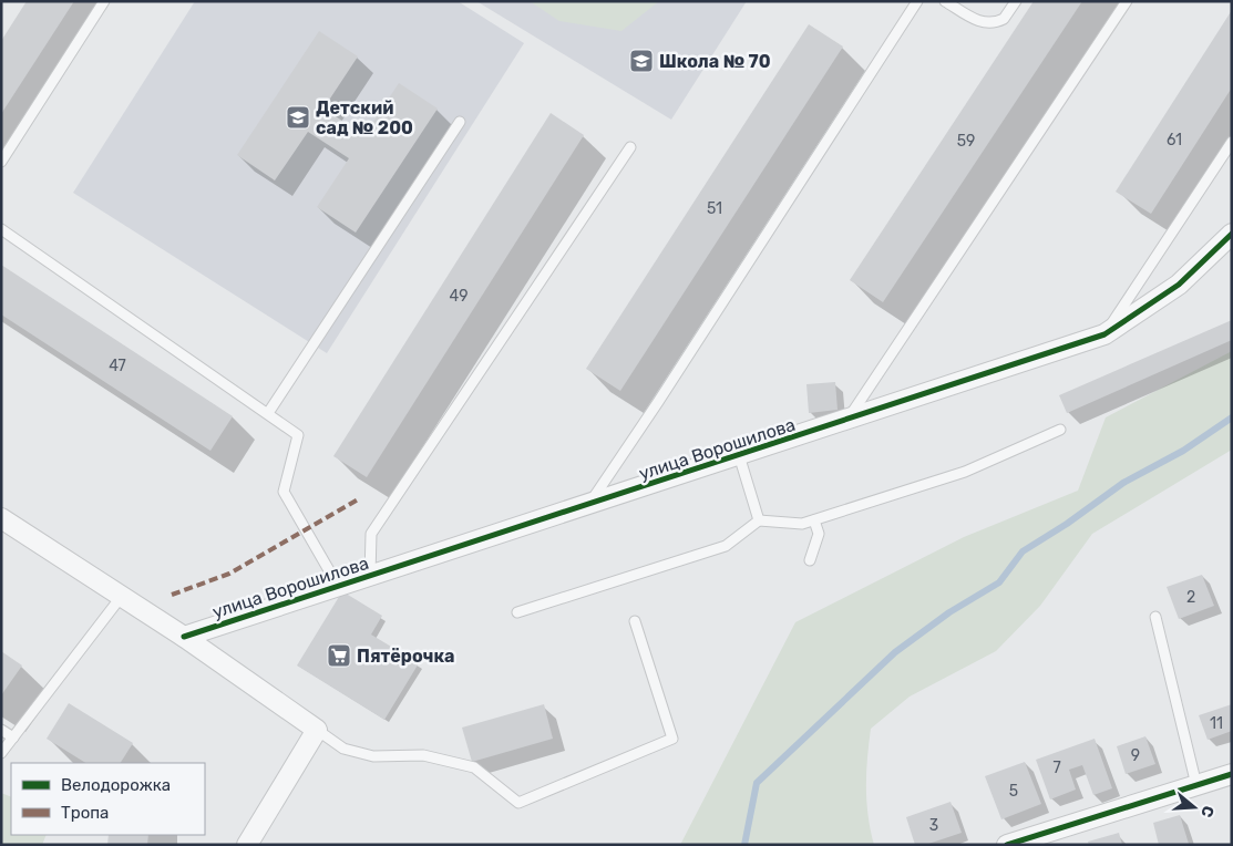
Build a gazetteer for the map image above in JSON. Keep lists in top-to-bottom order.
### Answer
{
  "streets": {
    "street": ["улица Ворошилова"]
  },
  "places": {
    "school or university": ["Школа № 70", "Детский сад № 200"],
    "supermarket": ["Пятёрочка"]
  },
  "house_numbers": [
    "61",
    "59",
    "51",
    "49",
    "47",
    "2",
    "11",
    "9",
    "7",
    "5",
    "3"
  ],
  "legend": ["Велодорожка", "Тропа"],
  "north": "right"
}
